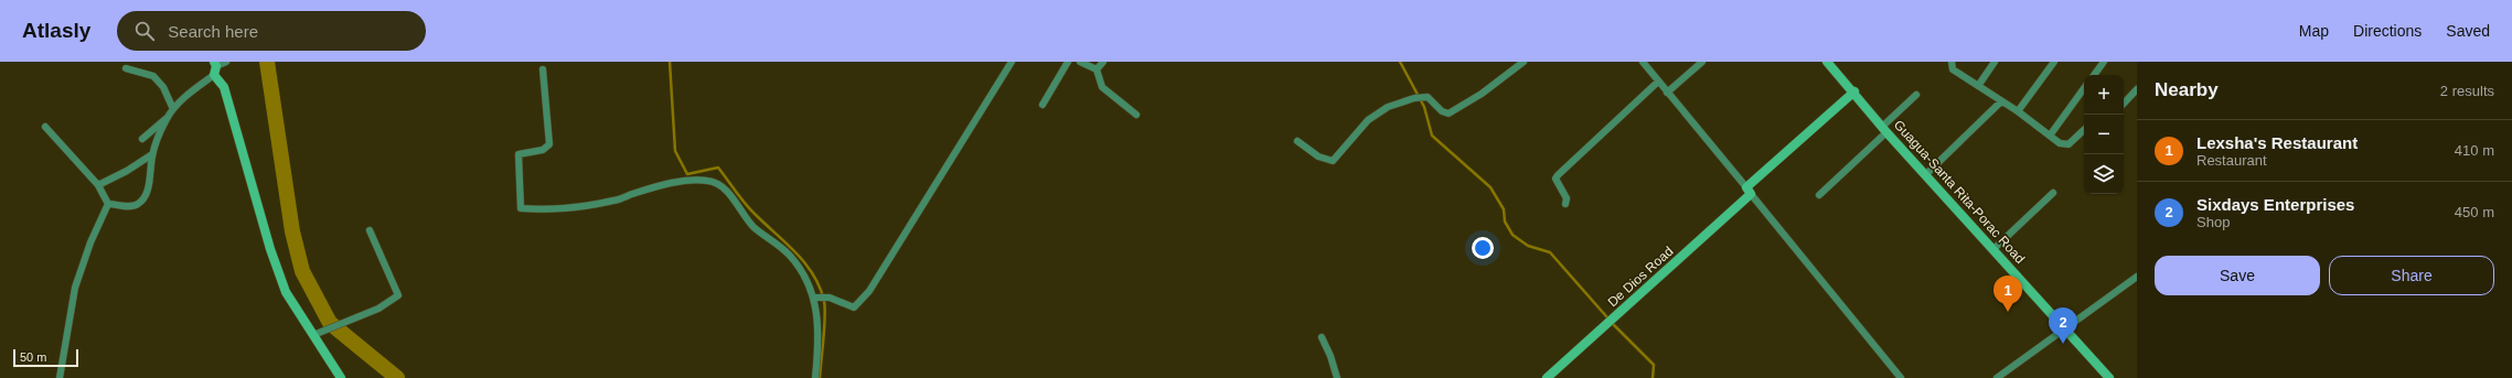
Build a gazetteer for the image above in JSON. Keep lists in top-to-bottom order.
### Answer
{
  "streets": {
    "street": ["Guagua-Santa Rita-Porac Road", "De Dios Road"]
  },
  "crossings": [
    ["Guagua-Santa Rita-Porac Road", "De Dios Road"]
  ],
  "scale_bar": "50 m",
  "page": {
    "header": "Atlasly",
    "search": "Search here",
    "nav": ["Map", "Directions", "Saved"],
    "heading": ["Nearby", "2 results"],
    "map_buttons": ["+", "−"],
    "list": [
      {
        "mark": "1",
        "name": "Lexsha's Restaurant",
        "note": "Restaurant",
        "value": "410 m"
      },
      {
        "mark": "2",
        "name": "Sixdays Enterprises",
        "note": "Shop",
        "value": "450 m"
      }
    ],
    "buttons": ["Save", "Share"],
    "pins": ["1", "2"],
    "scale": "50 m"
  }
}
